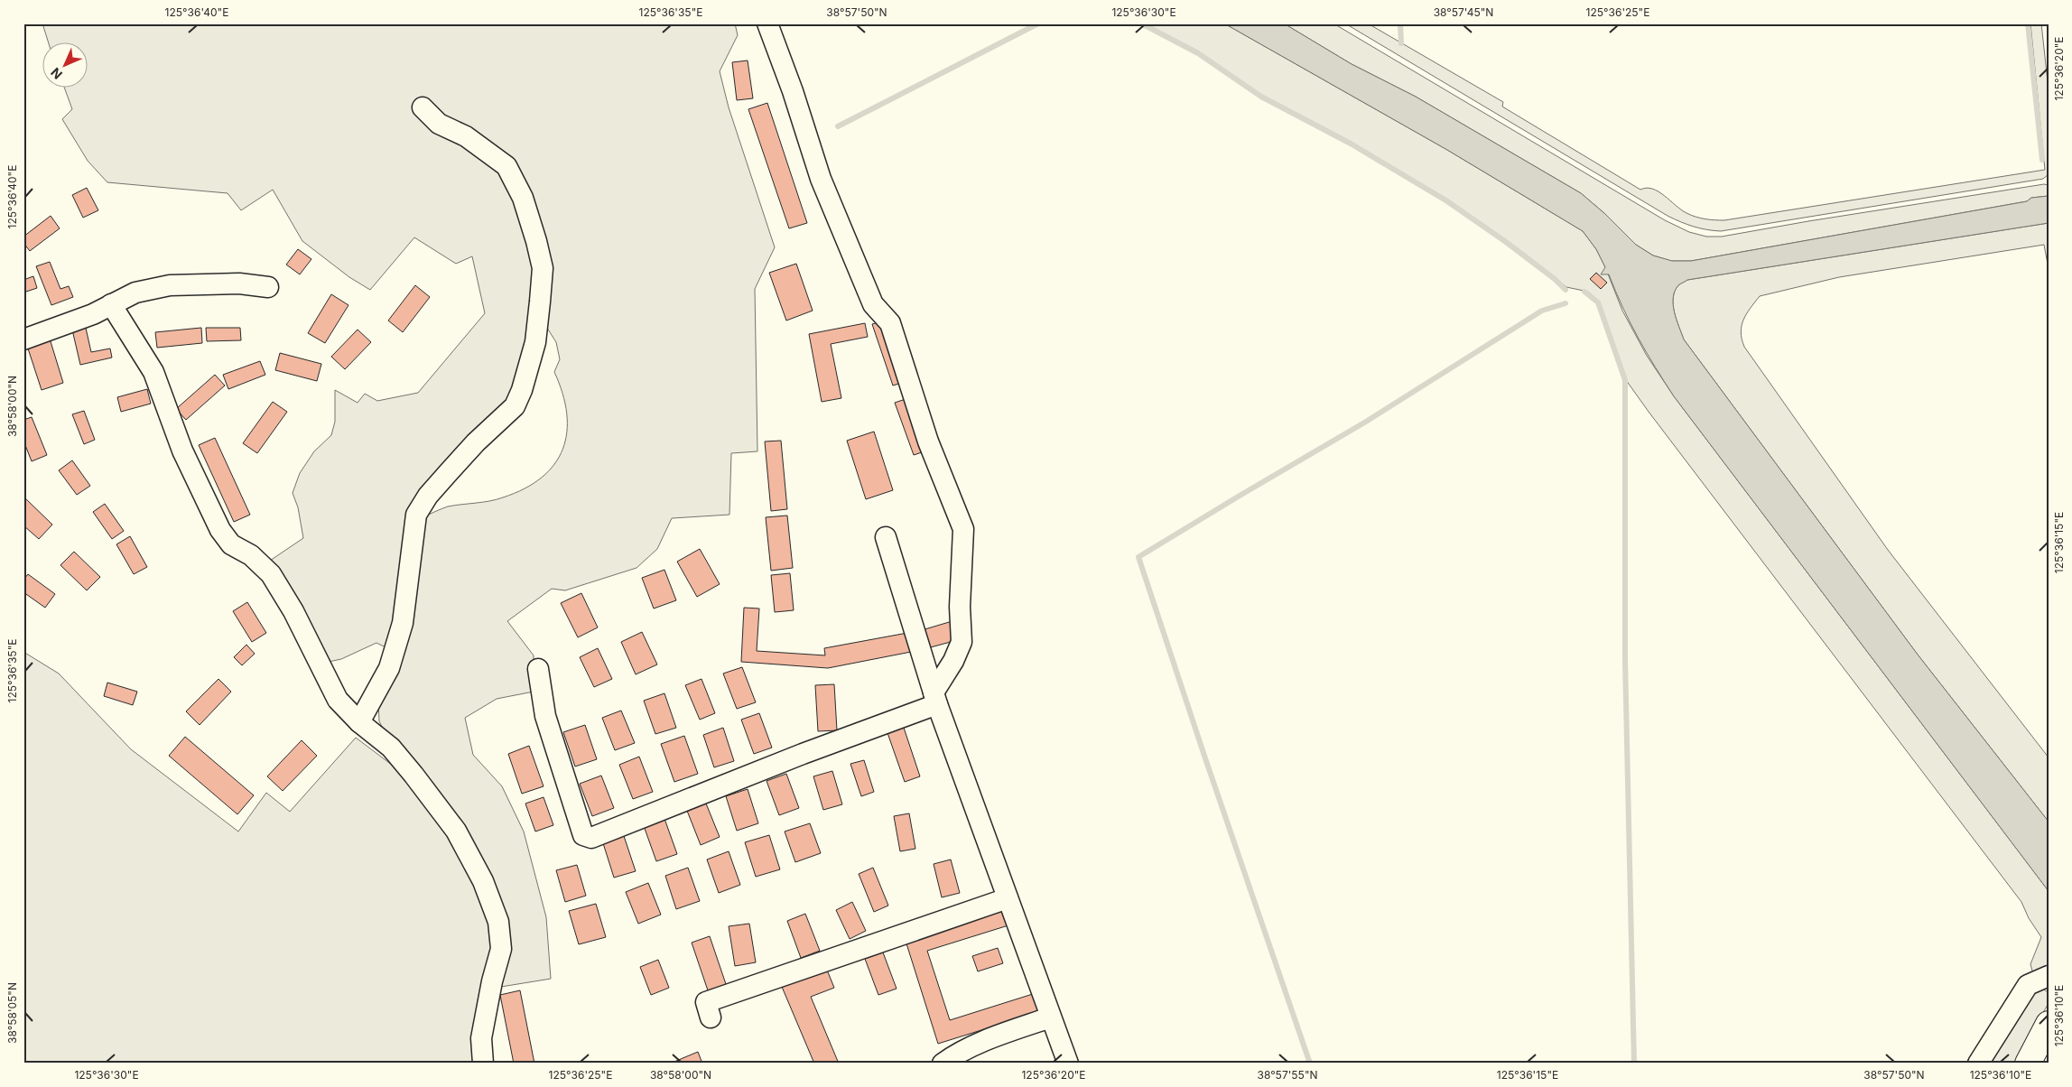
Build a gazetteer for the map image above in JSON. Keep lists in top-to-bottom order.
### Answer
{
  "north": "bottom left",
  "coordinates": [
    "125°36'40\"E",
    "125°36'35\"E",
    "38°57'50\"N",
    "125°36'30\"E",
    "38°57'45\"N",
    "125°36'25\"E",
    "125°36'20\"E",
    "38°58'00\"N",
    "125°36'15\"E",
    "38°58'05\"N",
    "125°36'10\"E",
    "38°57'55\"N"
  ]
}
